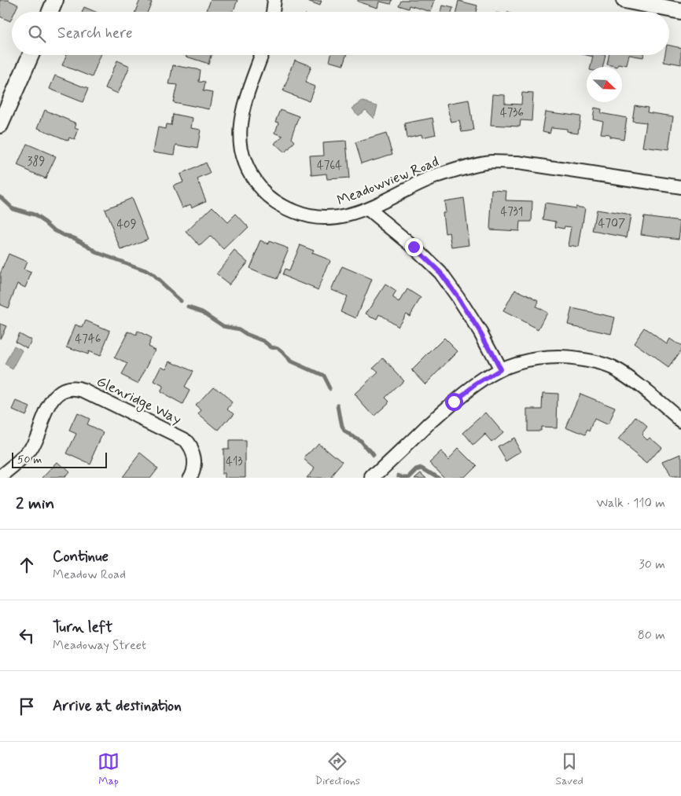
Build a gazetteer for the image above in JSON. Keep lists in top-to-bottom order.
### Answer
{
  "streets": {
    "street": ["Meadowview Road", "Glenridge Way"]
  },
  "house_numbers": [
    "4736",
    "389",
    "4764",
    "4731",
    "4707",
    "409",
    "4746",
    "413"
  ],
  "scale_bar": "50 m",
  "north": "bottom right",
  "page": {
    "search": "Search here",
    "scale": "50 m",
    "heading": ["2 min", "Walk · 110 m"],
    "list": [
      ["Continue", "Meadow Road", "30 m"],
      ["Turn left", "Meadoway Street", "80 m"],
      "Arrive at destination"
    ],
    "nav": ["Map", "Directions", "Saved"]
  }
}
